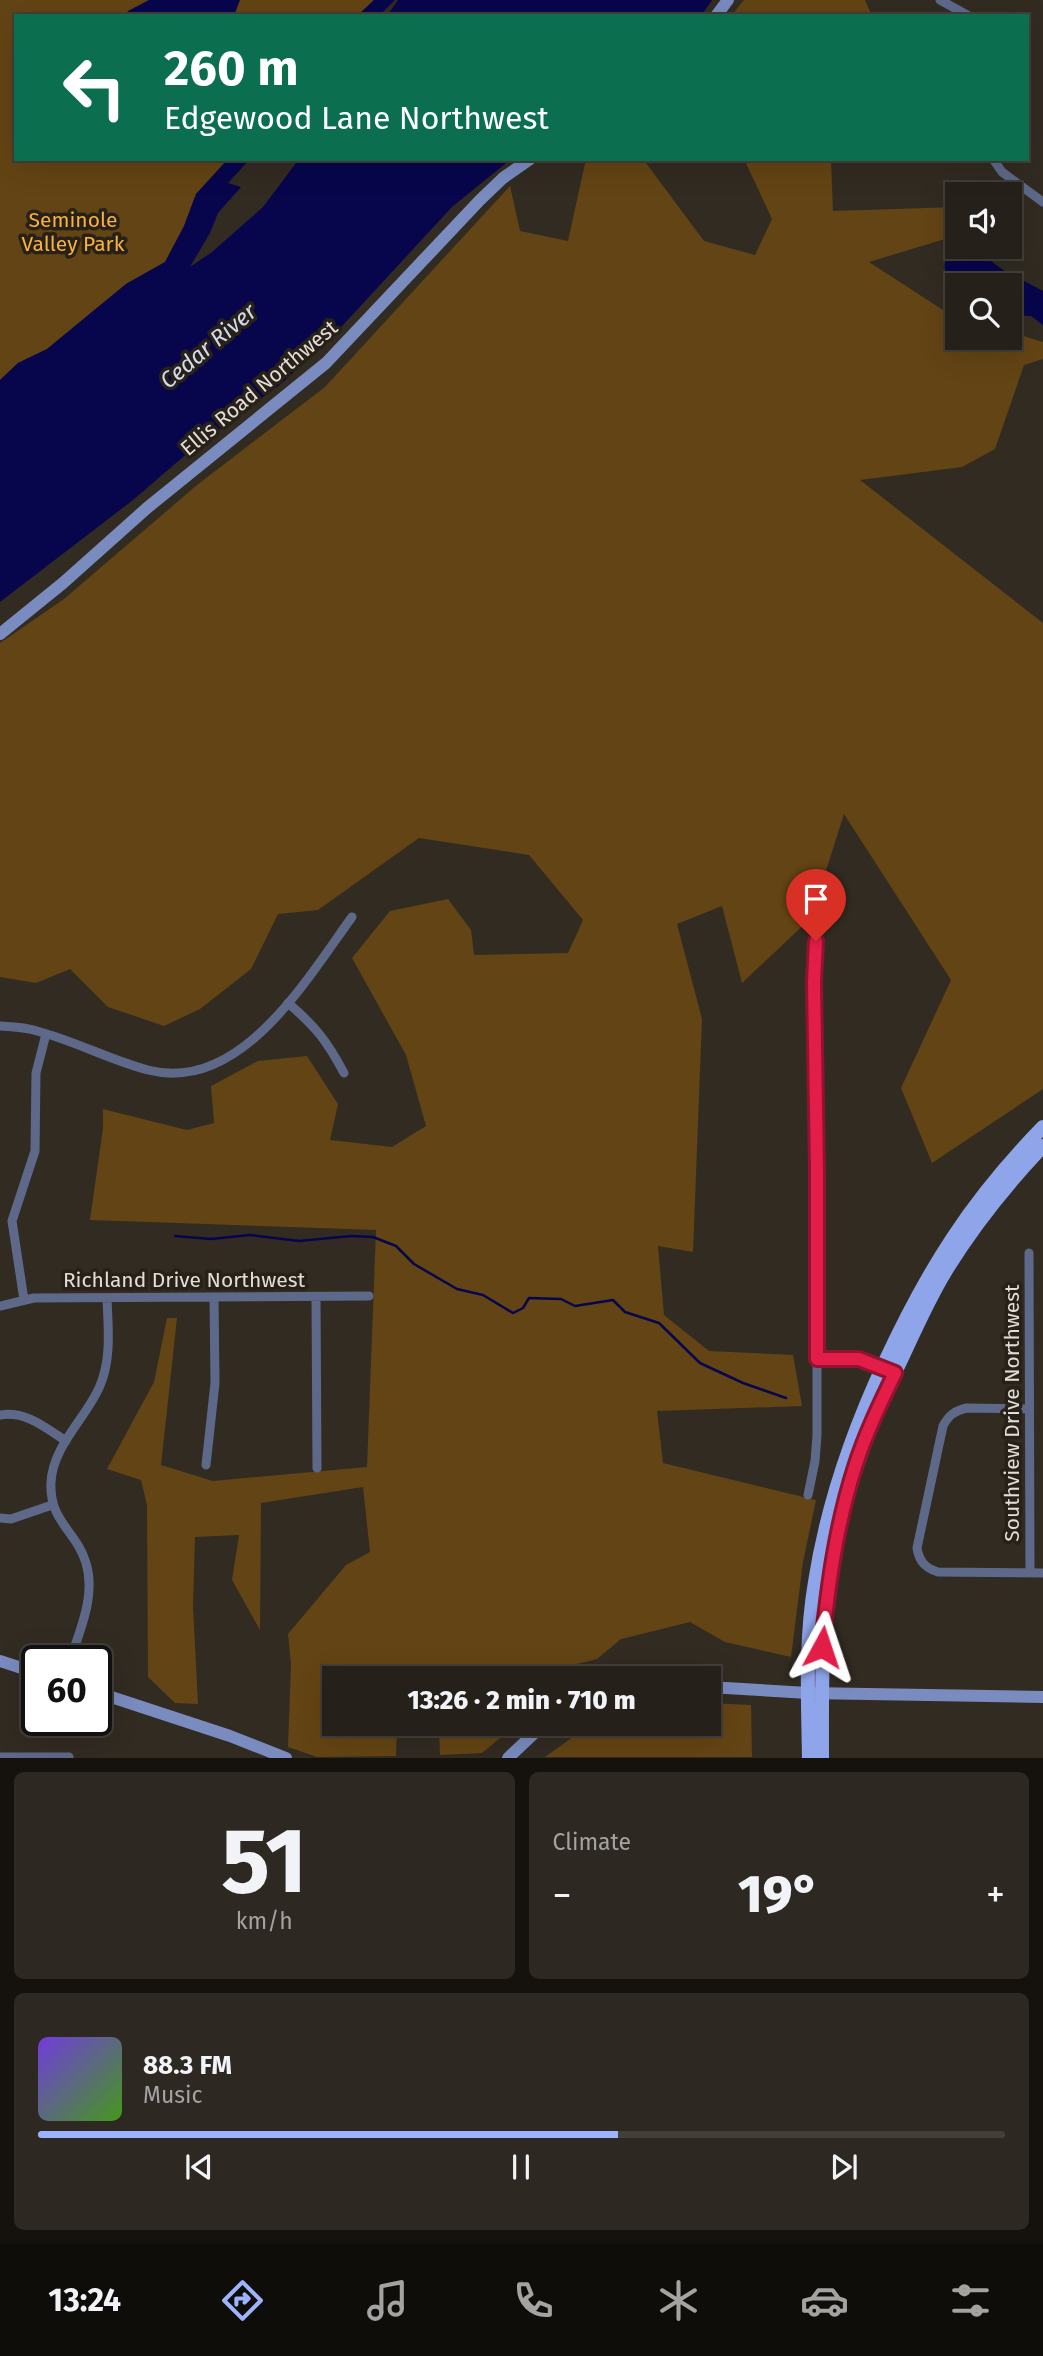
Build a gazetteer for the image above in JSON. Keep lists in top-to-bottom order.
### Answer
{
  "streets": {
    "street": ["Ellis Road Northwest", "Richland Drive Northwest", "Southview Drive Northwest"]
  },
  "water": ["Cedar River"],
  "parks": ["Seminole Valley Park"],
  "page": {
    "turn": ["260 m", "Edgewood Lane Northwest"],
    "limit": "60",
    "trip": "13:26 · 2 min · 710 m",
    "tile": [
      ["51", "km/h"],
      "Climate"
    ],
    "heat": ["−", "19°", "+"],
    "song": ["88.3 FM", "Music"],
    "tabs": "13:24"
  }
}
